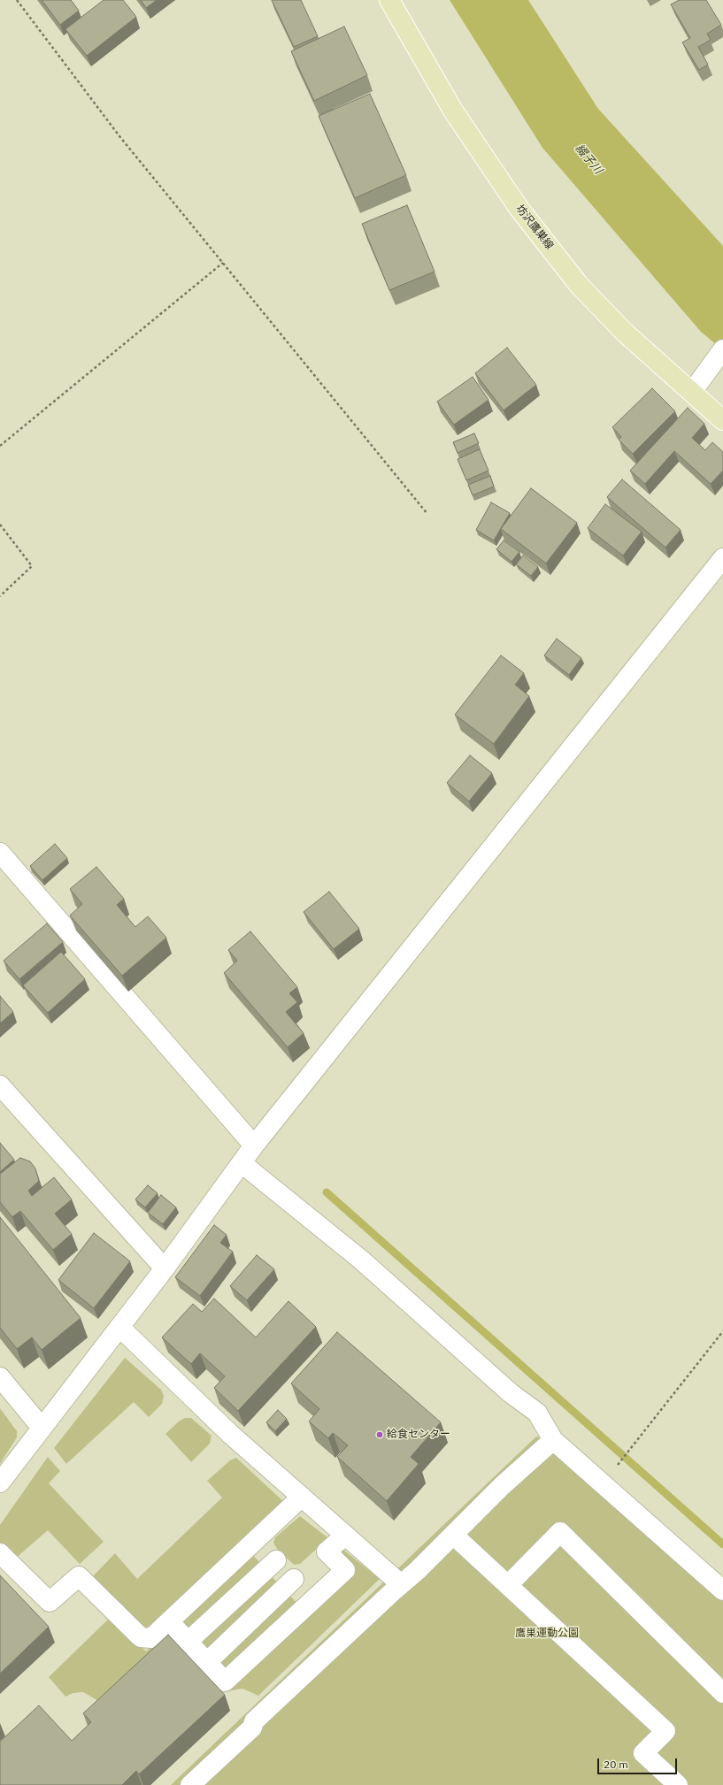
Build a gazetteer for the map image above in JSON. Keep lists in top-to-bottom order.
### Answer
{
  "streets": {
    "main road": ["坊沢鷹巣線"]
  },
  "water": ["綴子川"],
  "parks": ["鷹巣運動公園"],
  "places": ["給食センター"],
  "scale_bar": "20 m"
}
